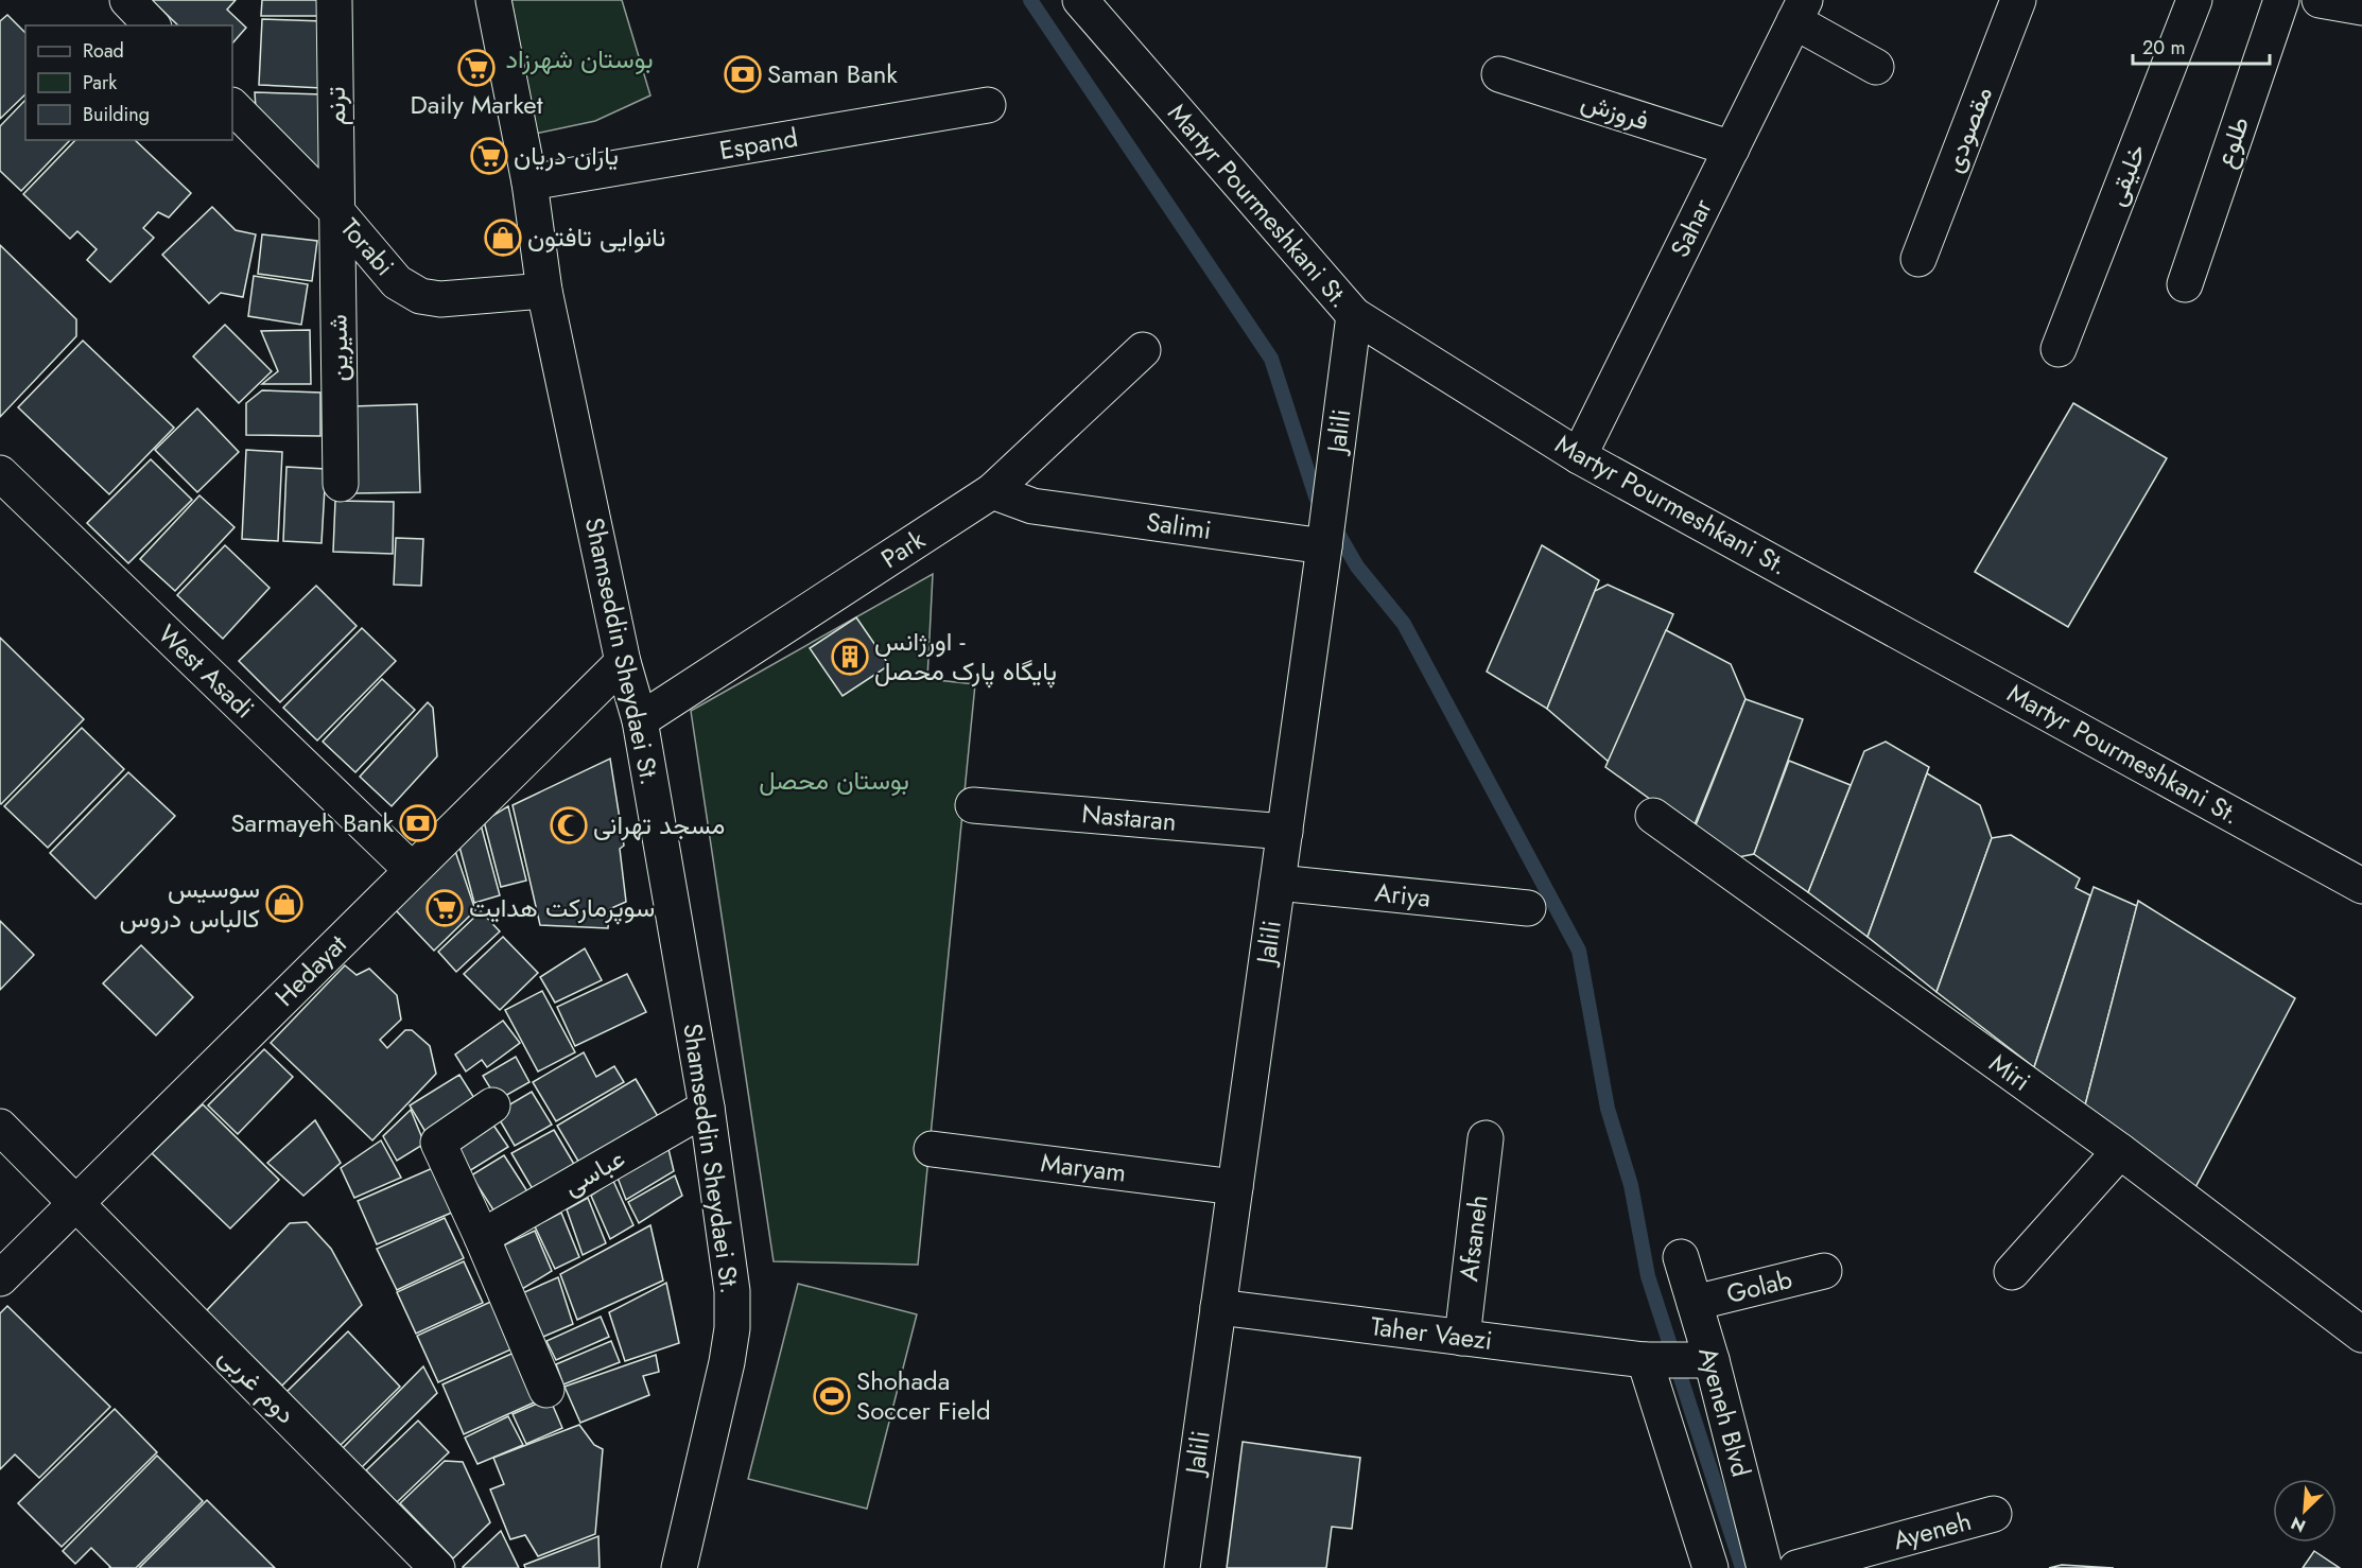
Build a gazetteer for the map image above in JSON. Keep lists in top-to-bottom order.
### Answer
{
  "streets": {
    "street": [
      "ترنم",
      "فروزش",
      "مقصودی",
      "طلوع",
      "Espand",
      "خلیقی",
      "Martyr Pourmeshkani St.",
      "Sahar",
      "Torabi",
      "شیرین",
      "Jalili",
      "Salimi",
      "Park",
      "Shamseddin Sheydaei St.",
      "West Asadi",
      "Nastaran",
      "Ariya",
      "Hedayat",
      "Miri",
      "Maryam",
      "عباسی",
      "Afsaneh",
      "Golab",
      "Taher Vaezi",
      "دوم غربی",
      "Ayeneh Blvd",
      "Ayeneh"
    ]
  },
  "crossings": [
    ["ترنم", "Torabi"],
    ["ترنم", "شیرین"],
    ["فروزش", "Sahar"],
    ["Espand", "Shamseddin Sheydaei St."],
    ["Martyr Pourmeshkani St.", "Sahar"],
    ["Martyr Pourmeshkani St.", "Jalili"],
    ["Torabi", "شیرین"],
    ["Torabi", "Shamseddin Sheydaei St."],
    ["Jalili", "Salimi"],
    ["Jalili", "Nastaran"],
    ["Jalili", "Ariya"],
    ["Jalili", "Maryam"],
    ["Jalili", "Taher Vaezi"],
    ["Salimi", "Park"],
    ["Park", "Shamseddin Sheydaei St."],
    ["Shamseddin Sheydaei St.", "Hedayat"],
    ["Shamseddin Sheydaei St.", "عباسی"],
    ["West Asadi", "Hedayat"],
    ["Hedayat", "دوم غربی"],
    ["Afsaneh", "Taher Vaezi"],
    ["Golab", "Ayeneh Blvd"],
    ["Taher Vaezi", "Ayeneh Blvd"]
  ],
  "parks": ["بوستان شهرزاد", "بوستان محصل"],
  "places": {
    "supermarket": ["Daily Market", "یاران دریان", "سوپرمارکت هدایت"],
    "bank": ["Saman Bank", "Sarmayeh Bank"],
    "shop": ["نانوایی تافتون", "سوسیس کالباس دروس"],
    "building": ["اورژانس - پایگاه پارک محصل"],
    "mosque": ["مسجد تهرانی"],
    "sports": ["Shohada Soccer Field"]
  },
  "legend": ["Road", "Park", "Building"],
  "scale_bar": "20 m",
  "north": "bottom left"
}
